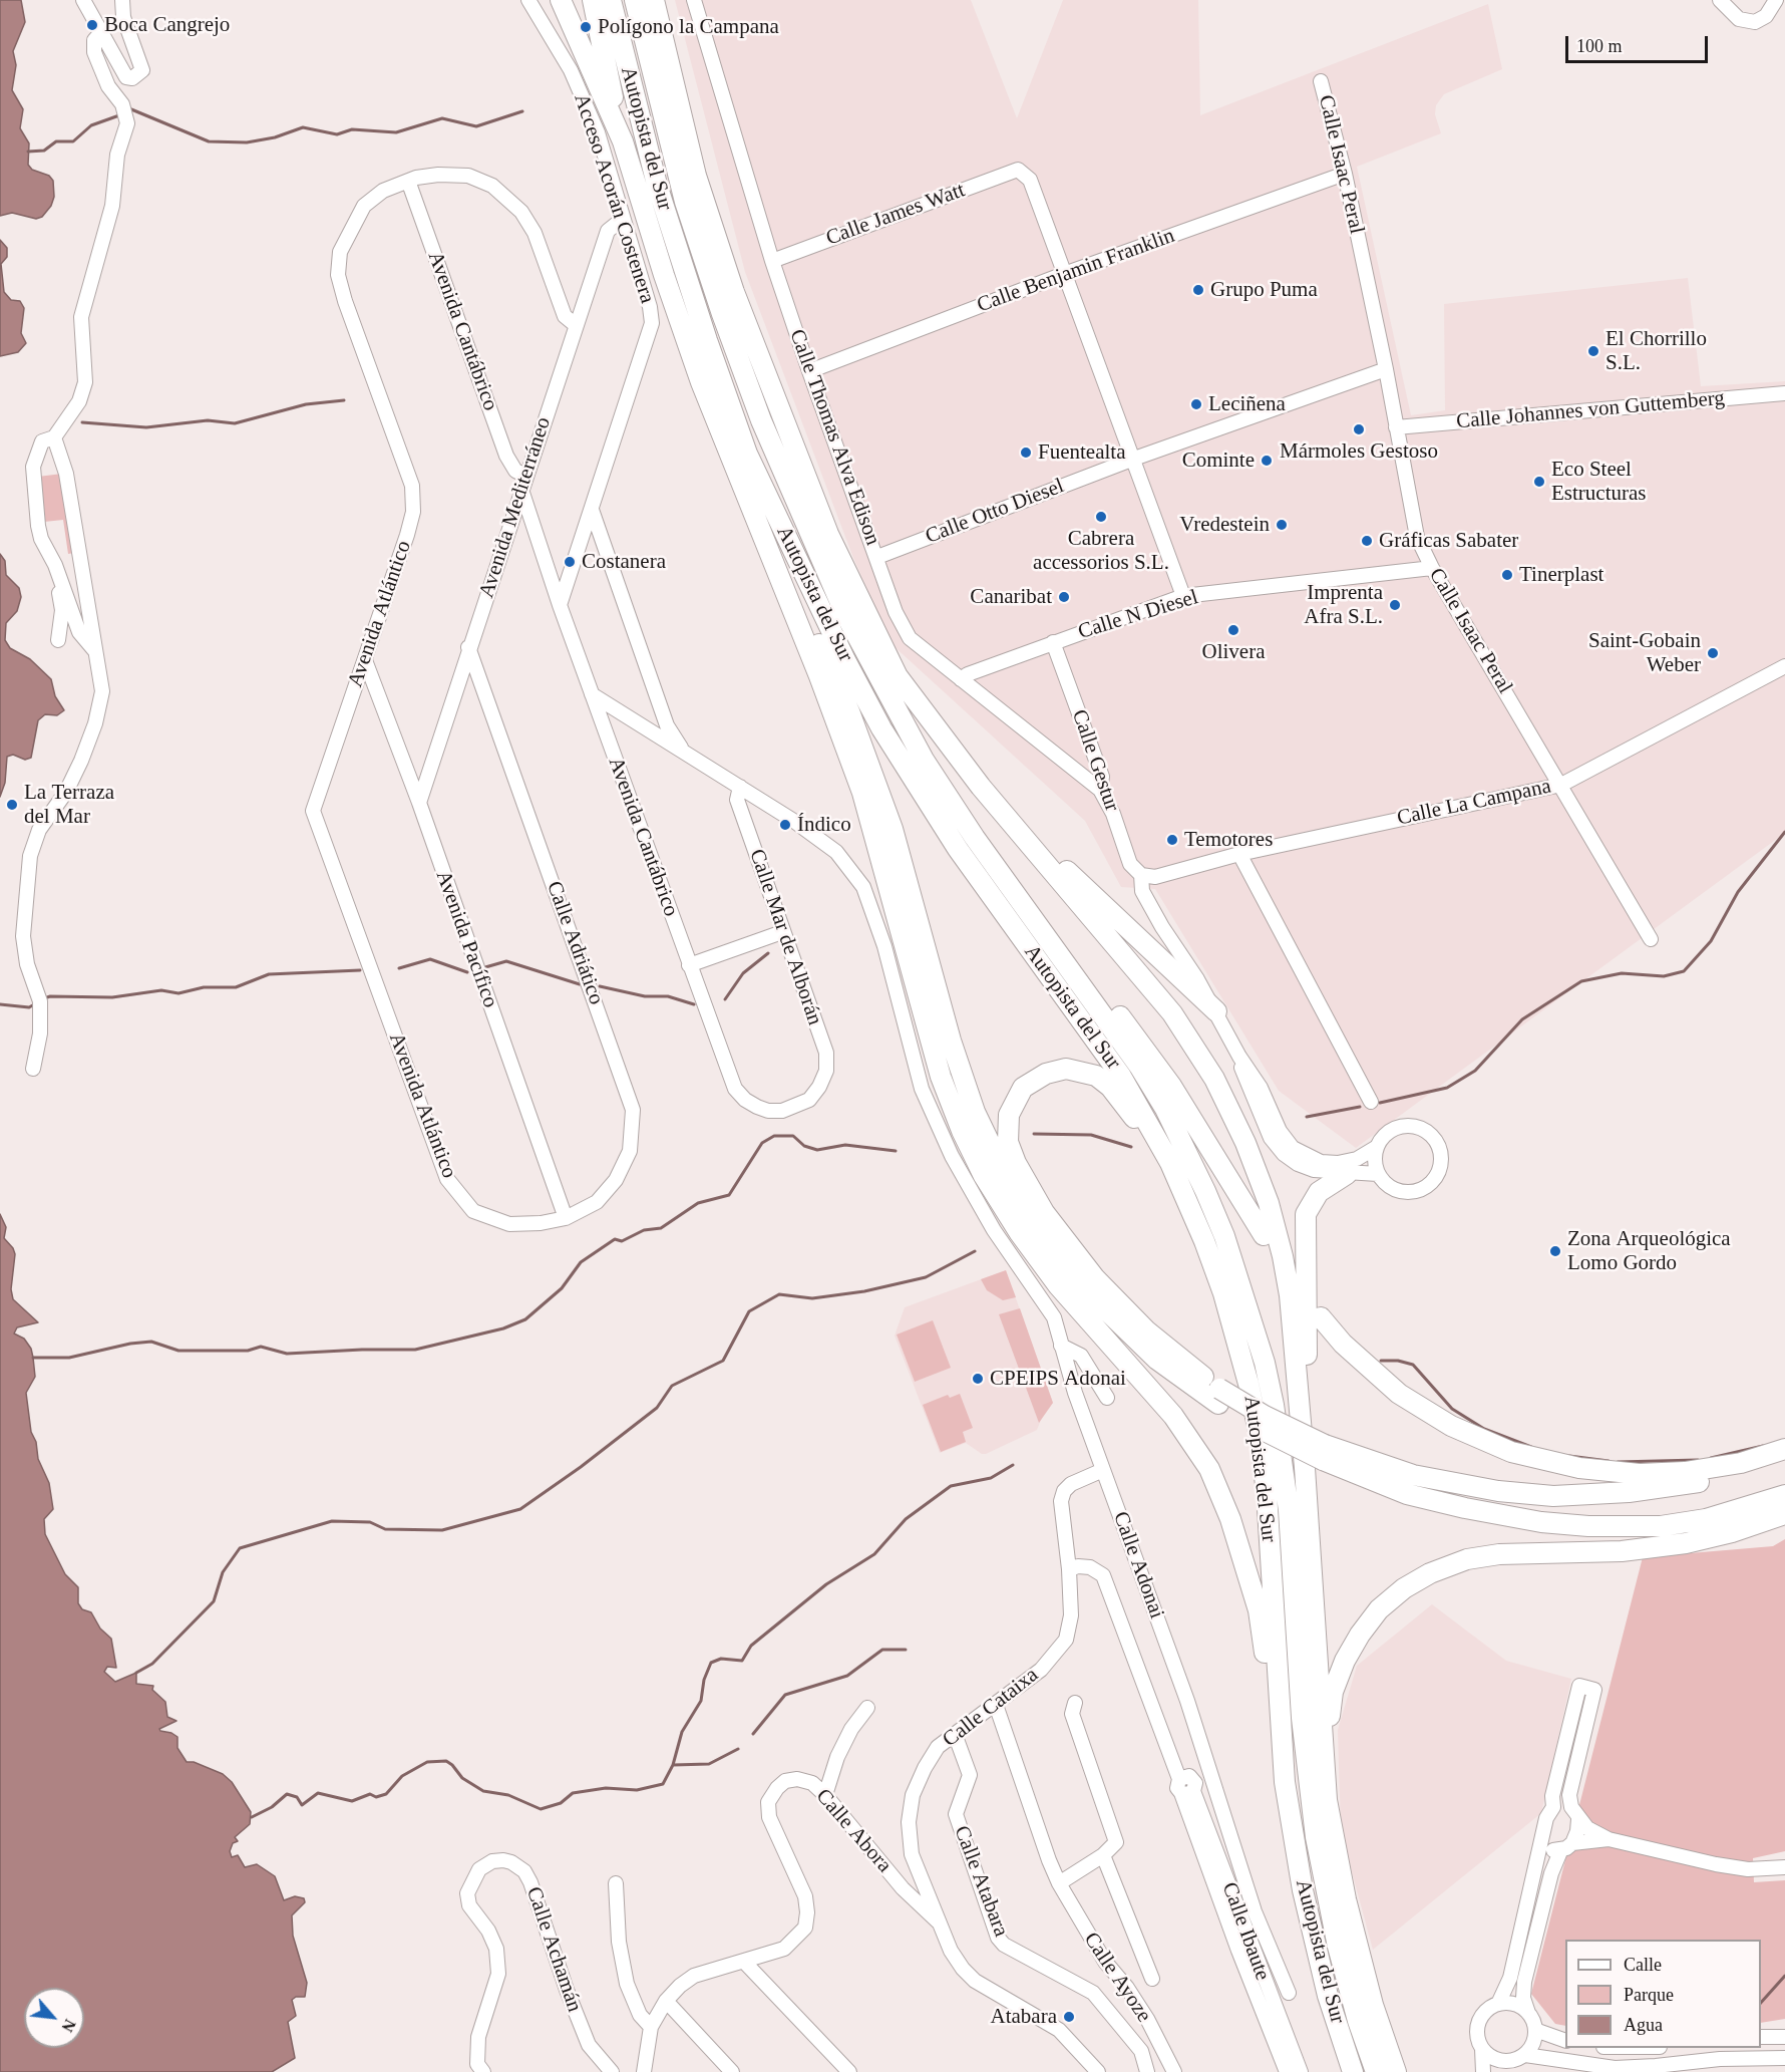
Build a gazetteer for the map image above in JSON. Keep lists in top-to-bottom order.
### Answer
{
  "streets": {
    "highway": ["Autopista del Sur"],
    "street": [
      "Calle Isaac Peral",
      "Acceso Acorán Costenera",
      "Calle James Watt",
      "Calle Benjamin Franklin",
      "Avenida Cantábrico",
      "Calle Johannes von Guttemberg",
      "Calle Thomas Alva Edison",
      "Avenida Mediterráneo",
      "Calle Otto Diesel",
      "Avenida Atlántico",
      "Calle N Diesel",
      "Calle Gestur",
      "Calle La Campana",
      "Calle Mar de Alborán",
      "Avenida Pacífico",
      "Calle Adriático",
      "Calle Adonai",
      "Calle Cataixa",
      "Calle Abora",
      "Calle Atabara",
      "Calle Ibaute",
      "Calle Achamán",
      "Calle Ayoze"
    ]
  },
  "crossings": [
    ["Calle Isaac Peral", "Calle Benjamin Franklin"],
    ["Calle Isaac Peral", "Calle Johannes von Guttemberg"],
    ["Calle Isaac Peral", "Calle Otto Diesel"],
    ["Calle Isaac Peral", "Calle N Diesel"],
    ["Calle Isaac Peral", "Calle La Campana"],
    ["Acceso Acorán Costenera", "Avenida Cantábrico"],
    ["Acceso Acorán Costenera", "Avenida Mediterráneo"],
    ["Calle James Watt", "Calle Benjamin Franklin"],
    ["Calle James Watt", "Calle Thomas Alva Edison"],
    ["Calle Benjamin Franklin", "Calle Thomas Alva Edison"],
    ["Avenida Cantábrico", "Avenida Mediterráneo"],
    ["Avenida Cantábrico", "Avenida Atlántico"],
    ["Avenida Cantábrico", "Calle Mar de Alborán"],
    ["Avenida Cantábrico", "Calle Adonai"],
    ["Calle Thomas Alva Edison", "Calle Otto Diesel"],
    ["Calle Thomas Alva Edison", "Calle N Diesel"],
    ["Calle Thomas Alva Edison", "Calle Gestur"],
    ["Avenida Mediterráneo", "Avenida Atlántico"],
    ["Avenida Mediterráneo", "Avenida Pacífico"],
    ["Avenida Mediterráneo", "Calle Adriático"],
    ["Avenida Atlántico", "Avenida Pacífico"],
    ["Avenida Atlántico", "Calle Adriático"],
    ["Calle N Diesel", "Calle Gestur"],
    ["Calle Gestur", "Calle La Campana"],
    ["Calle Mar de Alborán", "Calle Adonai"],
    ["Avenida Pacífico", "Calle Adriático"],
    ["Calle Adonai", "Calle Cataixa"],
    ["Calle Cataixa", "Calle Abora"],
    ["Calle Cataixa", "Calle Atabara"],
    ["Calle Cataixa", "Calle Ibaute"],
    ["Calle Cataixa", "Calle Ayoze"]
  ],
  "places": [
    "Boca Cangrejo",
    "Polígono la Campana",
    "Grupo Puma",
    "El Chorrillo S.L.",
    "Leciñena",
    "Mármoles Gestoso",
    "Fuentealta",
    "Cominte",
    "Eco Steel Estructuras",
    "Cabrera accessorios S.L.",
    "Vredestein",
    "Gráficas Sabater",
    "Costanera",
    "Tinerplast",
    "Canaribat",
    "Imprenta Afra S.L.",
    "Olivera",
    "Saint-Gobain Weber",
    "La Terraza del Mar",
    "Índico",
    "Temotores",
    "Zona Arqueológica Lomo Gordo",
    "CPEIPS Adonai",
    "Atabara"
  ],
  "legend": ["Calle", "Parque", "Agua"],
  "scale_bar": "100 m",
  "north": "bottom right"
}
